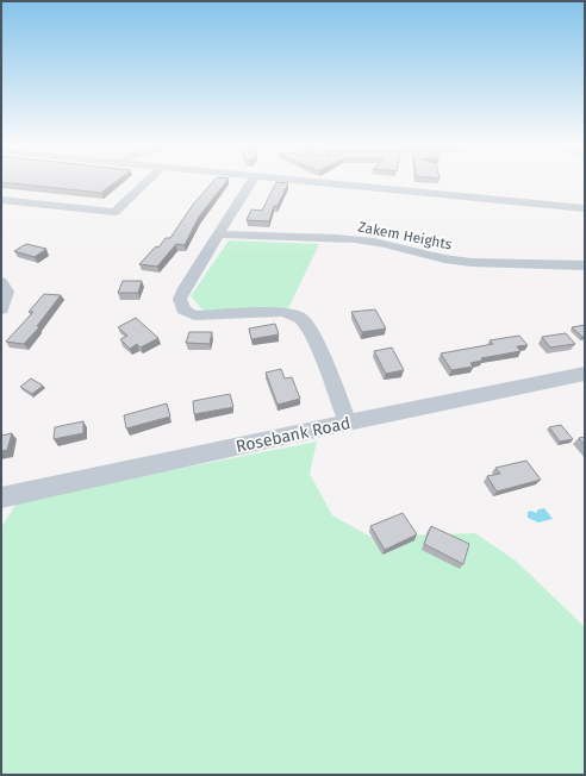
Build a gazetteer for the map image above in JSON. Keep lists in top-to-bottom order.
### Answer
{
  "streets": {
    "street": ["Zakem Heights", "Rosebank Road"]
  }
}
